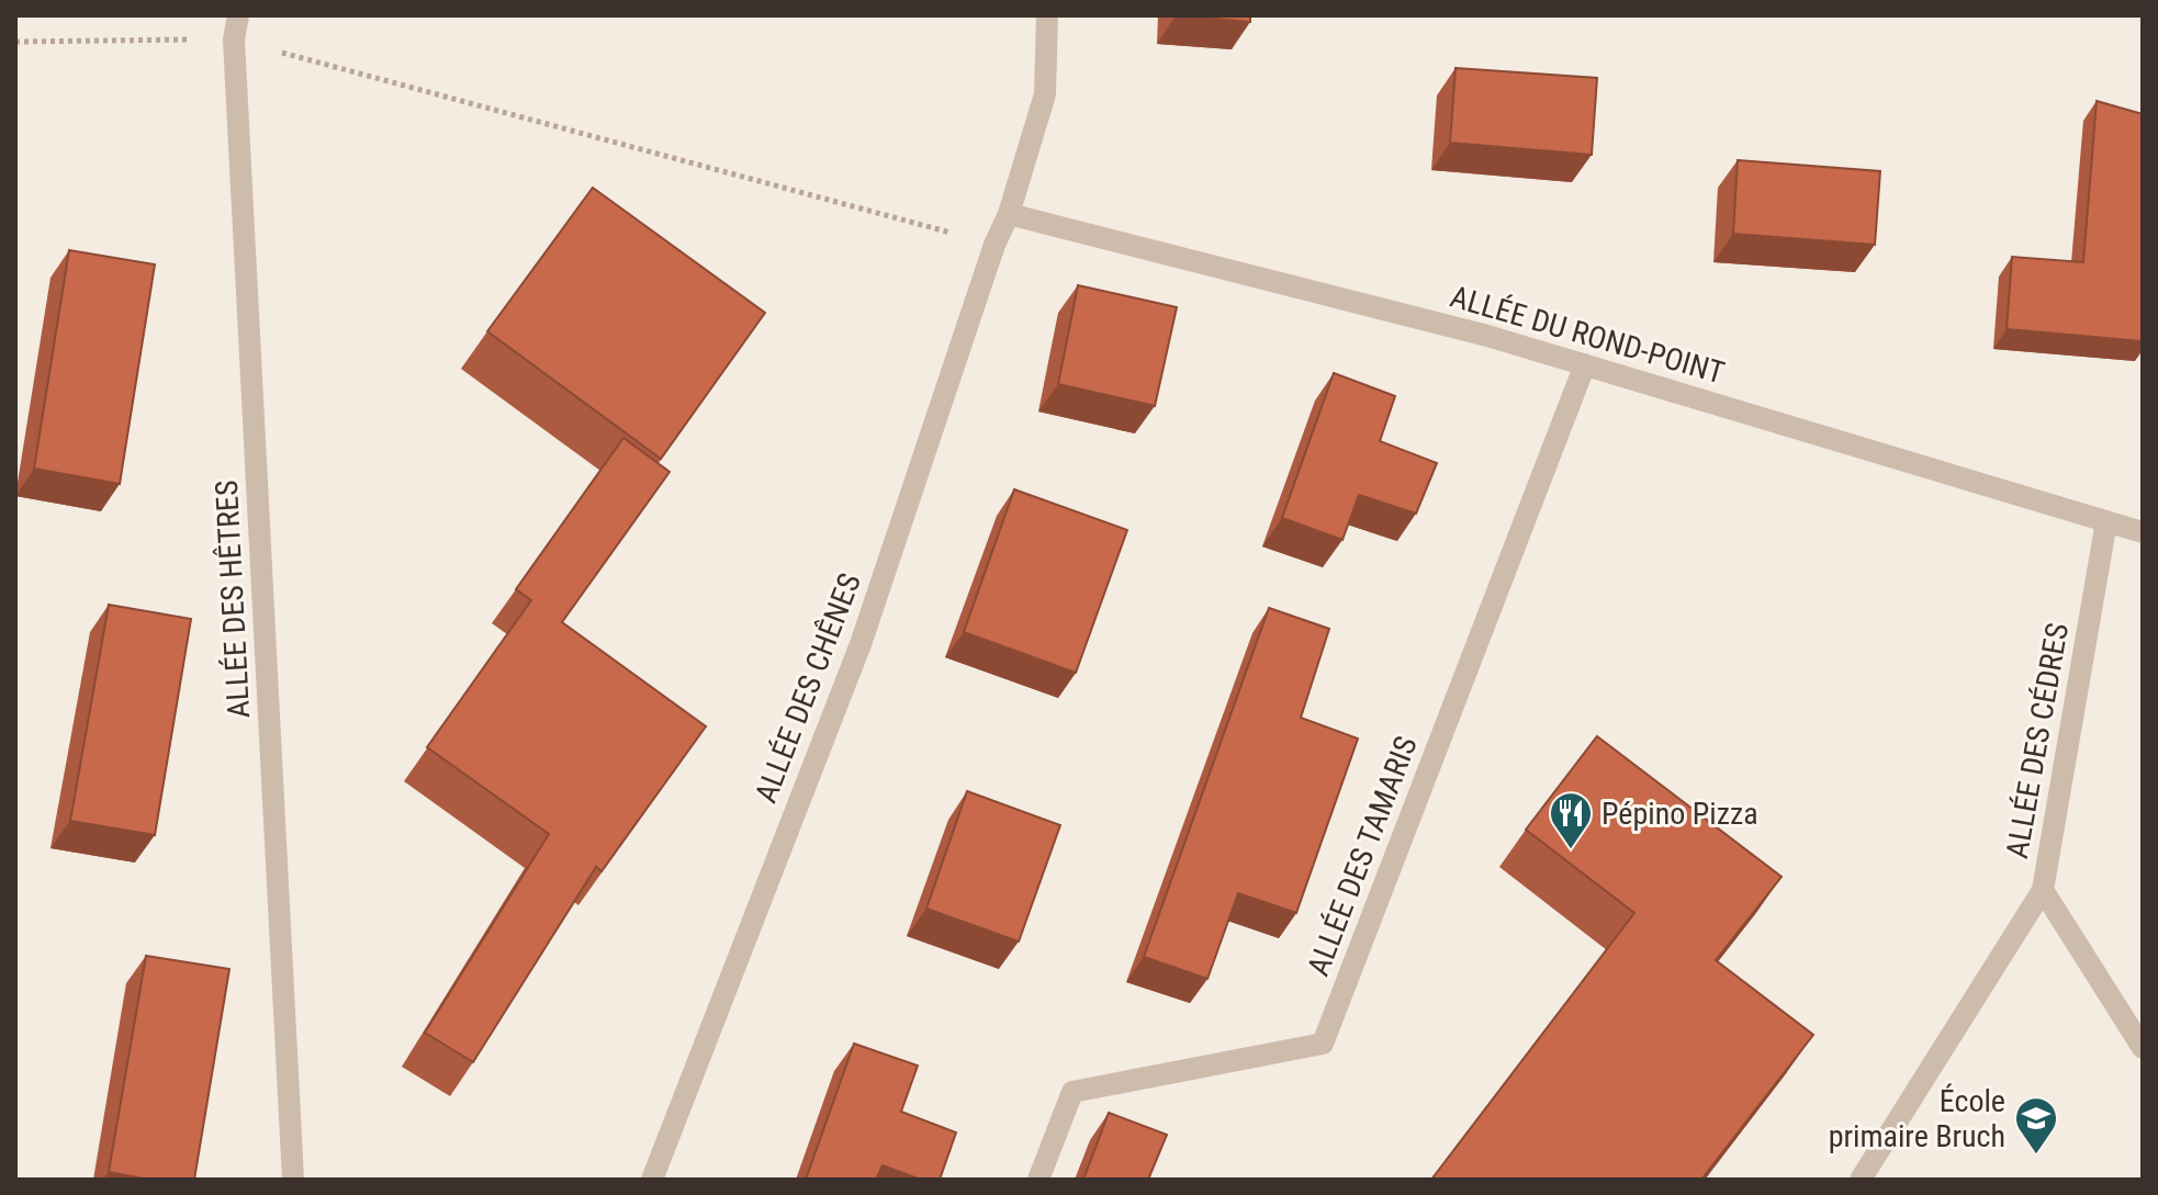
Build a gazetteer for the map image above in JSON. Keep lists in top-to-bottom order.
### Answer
{
  "streets": {
    "street": [
      "ALLÉE DU ROND-POINT",
      "ALLÉE DES HÊTRES",
      "ALLÉE DES CHÊNES",
      "ALLÉE DES CÉDRES",
      "ALLÉE DES TAMARIS"
    ]
  },
  "crossings": [
    ["ALLÉE DU ROND-POINT", "ALLÉE DES CHÊNES"],
    ["ALLÉE DU ROND-POINT", "ALLÉE DES CÉDRES"],
    ["ALLÉE DU ROND-POINT", "ALLÉE DES TAMARIS"]
  ],
  "places": {
    "restaurant": ["Pépino Pizza"],
    "school or university": ["École primaire Bruch"]
  }
}
